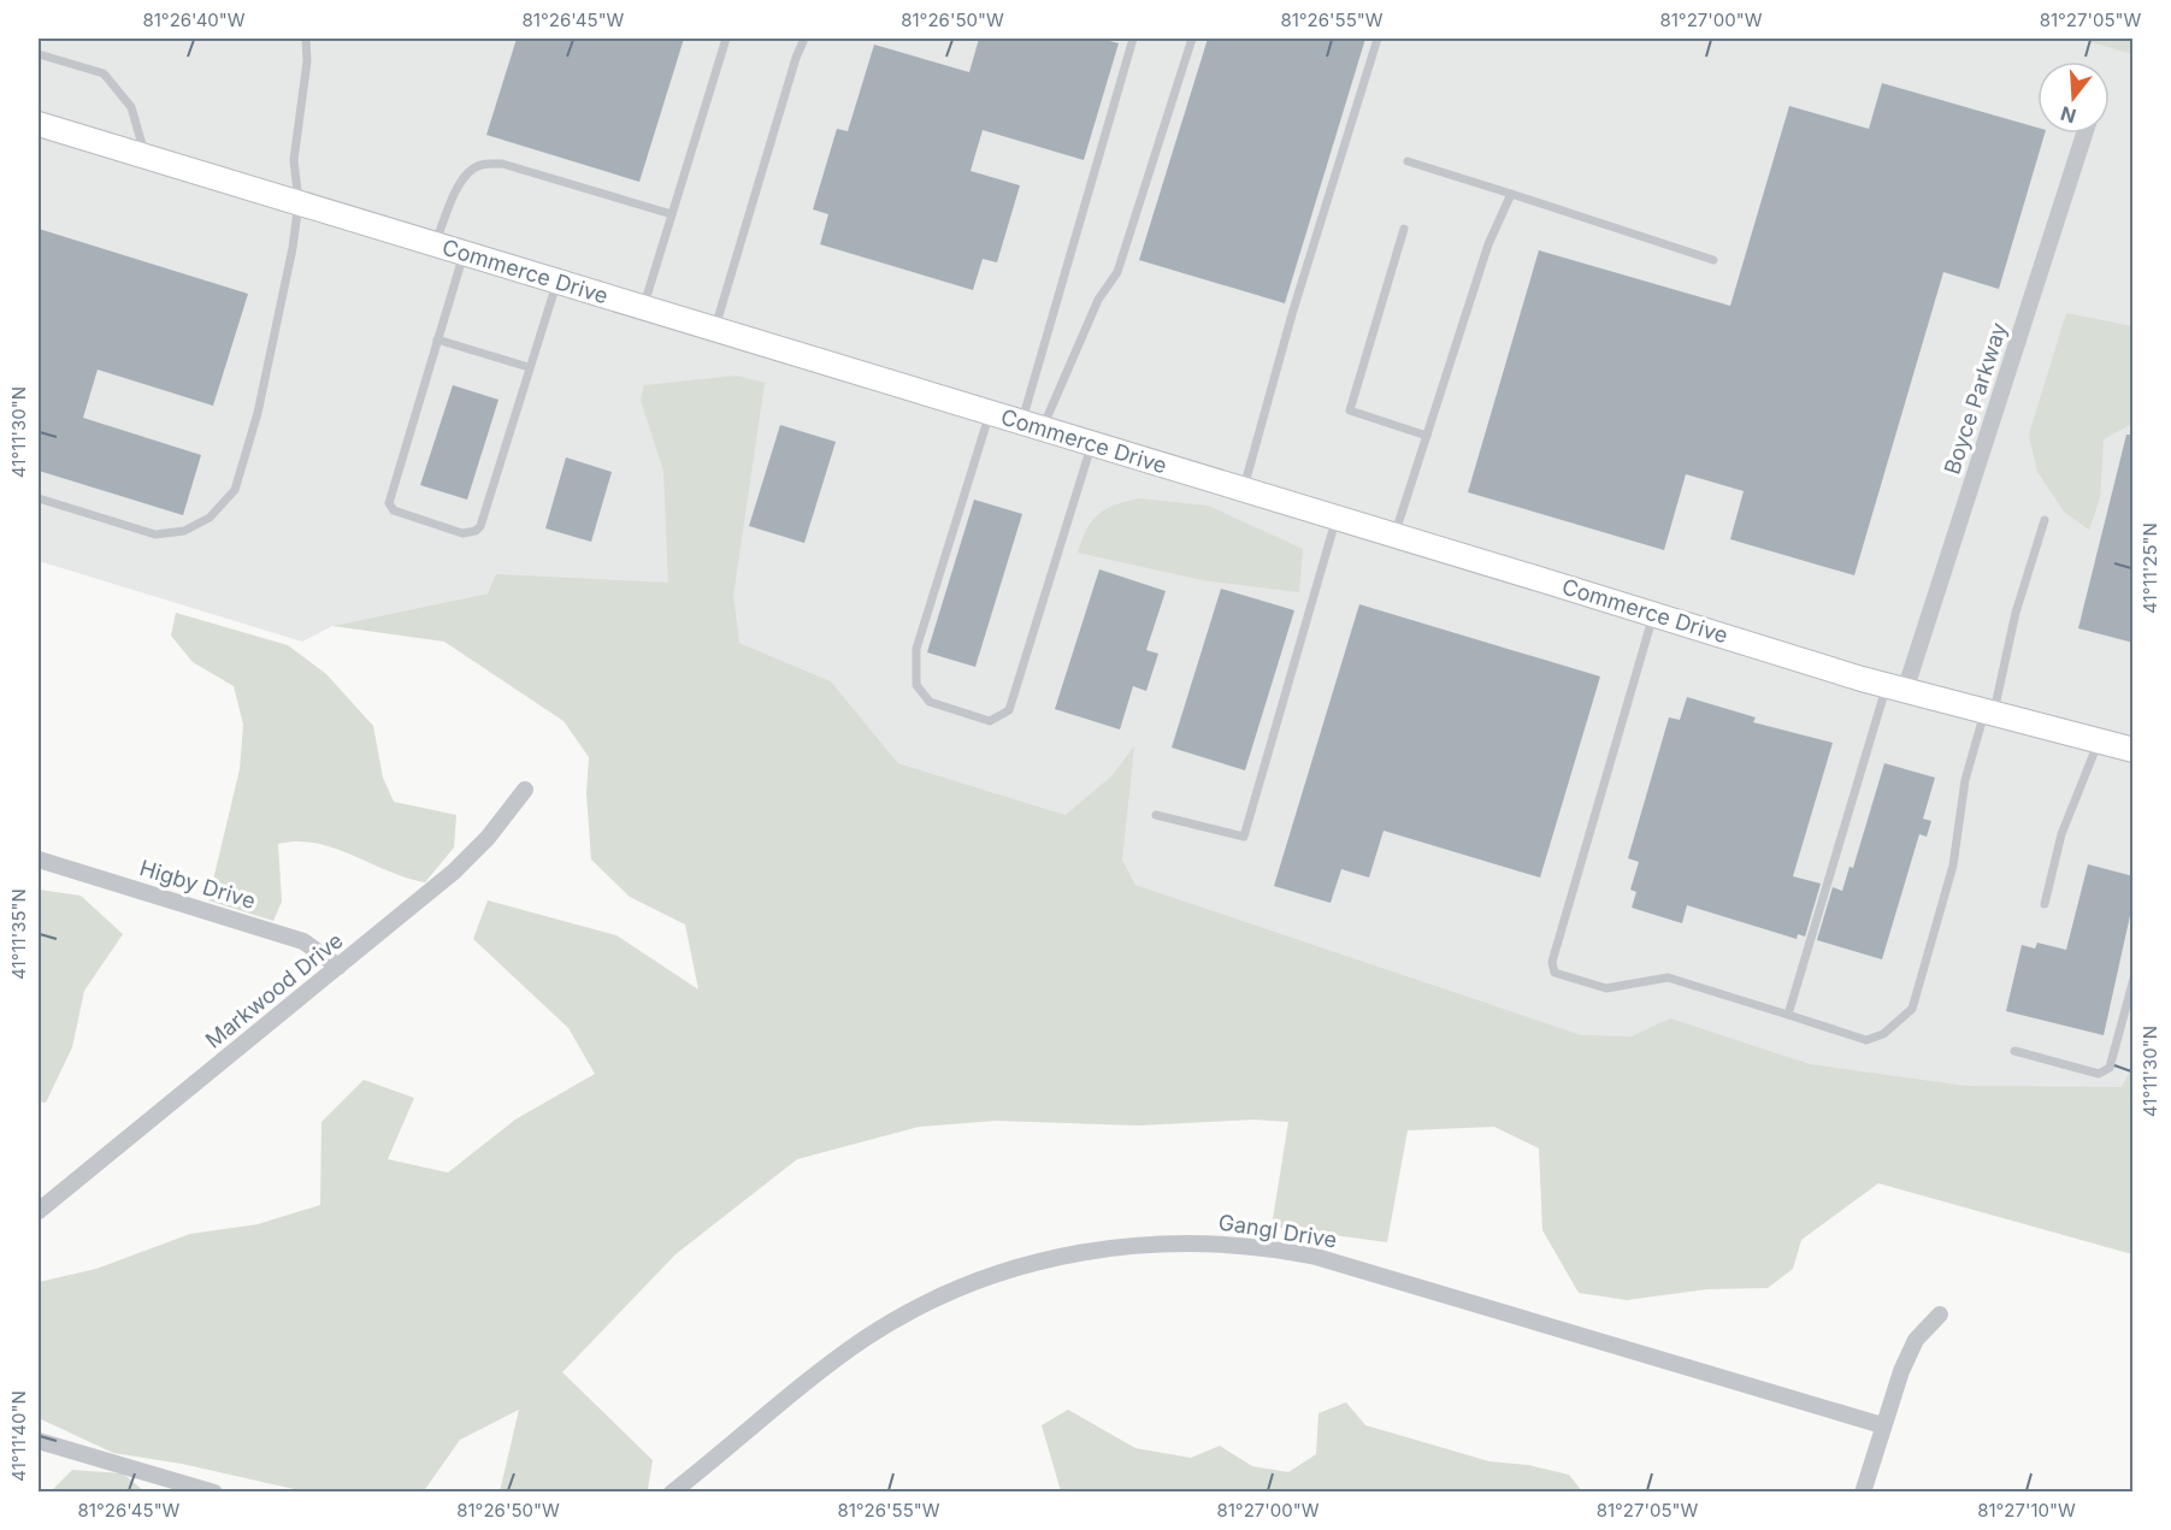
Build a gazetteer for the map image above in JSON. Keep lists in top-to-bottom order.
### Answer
{
  "streets": {
    "street": [
      "Commerce Drive",
      "Boyce Parkway",
      "Higby Drive",
      "Markwood Drive",
      "Gangl Drive"
    ]
  },
  "crossings": [
    ["Commerce Drive", "Boyce Parkway"],
    ["Higby Drive", "Markwood Drive"]
  ],
  "north": "bottom",
  "coordinates": [
    "81°26'40\"W",
    "81°26'45\"W",
    "81°26'50\"W",
    "81°26'55\"W",
    "81°27'00\"W",
    "81°27'05\"W",
    "41°11'30\"N",
    "41°11'25\"N",
    "41°11'35\"N",
    "41°11'40\"N",
    "81°27'10\"W"
  ]
}
